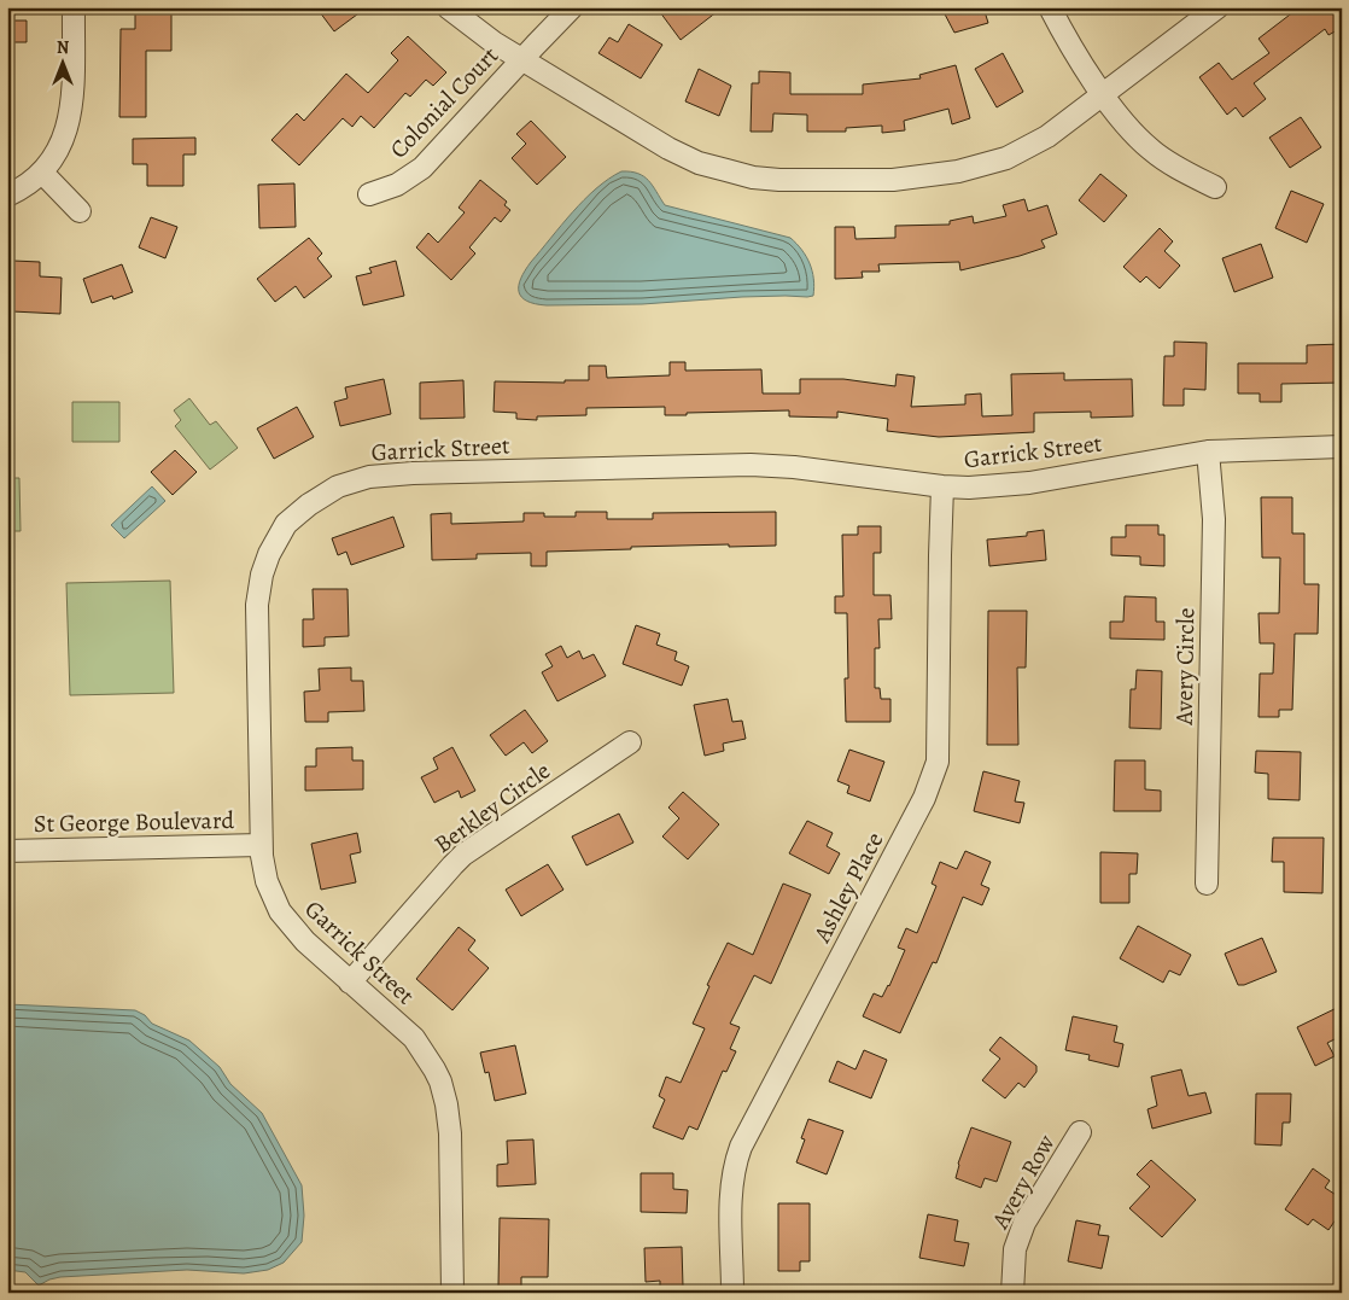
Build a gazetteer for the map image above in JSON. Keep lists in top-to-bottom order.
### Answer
{
  "streets": {
    "street": [
      "Colonial Court",
      "Garrick Street",
      "Avery Circle",
      "Berkley Circle",
      "St George Boulevard",
      "Ashley Place",
      "Avery Row"
    ]
  },
  "crossings": [
    ["Garrick Street", "Avery Circle"],
    ["Garrick Street", "Berkley Circle"],
    ["Garrick Street", "St George Boulevard"],
    ["Garrick Street", "Ashley Place"]
  ],
  "north": "top"
}
